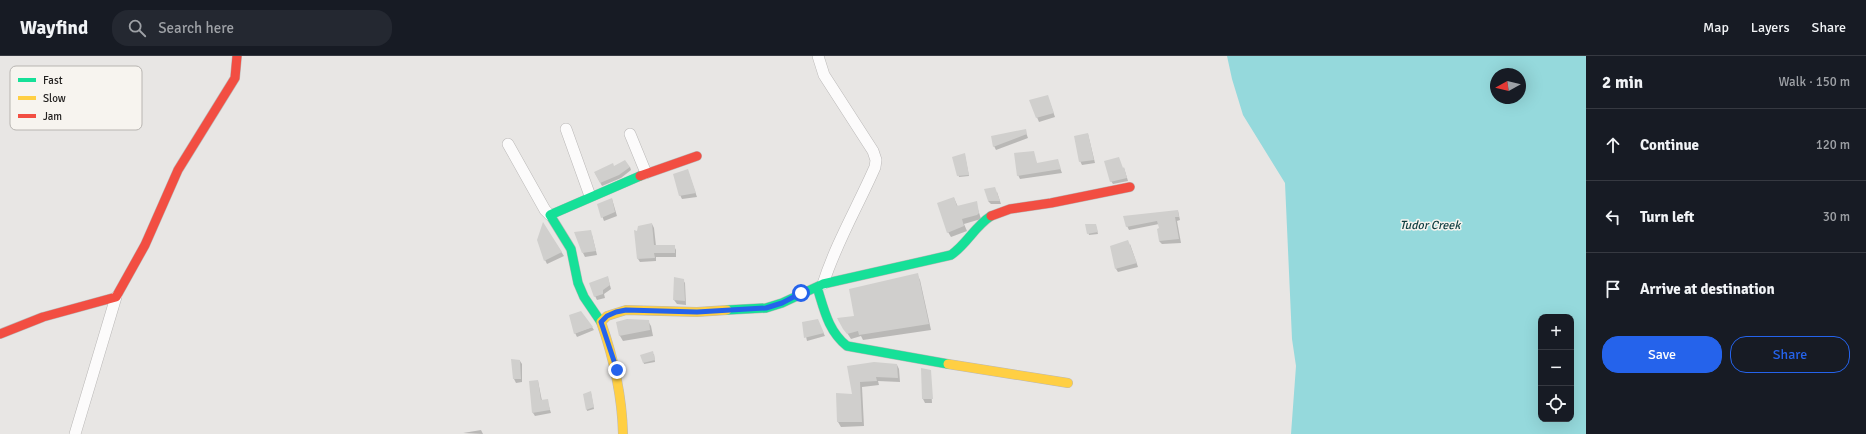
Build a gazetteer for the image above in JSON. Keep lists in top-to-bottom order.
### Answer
{
  "water": ["Tudor Creek"],
  "legend": ["Fast", "Slow", "Jam"],
  "north": "left",
  "page": {
    "header": "Wayfind",
    "search": "Search here",
    "nav": ["Map", "Layers", "Share"],
    "heading": ["2 min", "Walk · 150 m"],
    "list": [
      ["Continue", "120 m"],
      ["Turn left", "30 m"],
      "Arrive at destination"
    ],
    "map_buttons": ["+", "−"],
    "buttons": ["Save", "Share"]
  }
}
